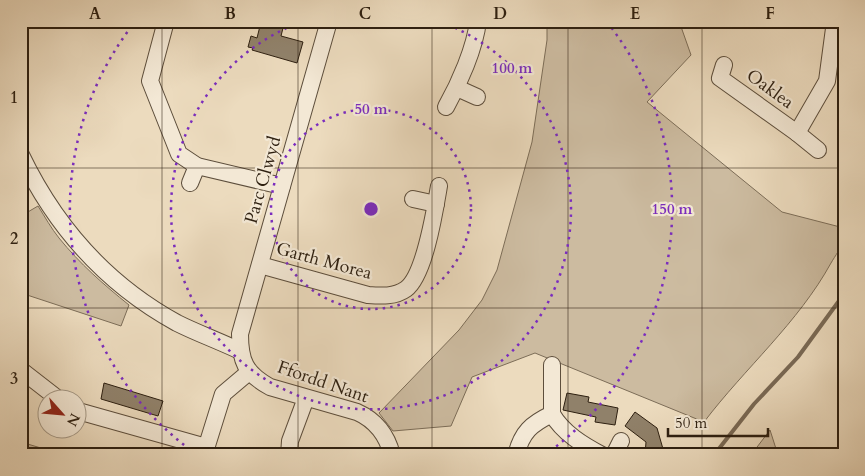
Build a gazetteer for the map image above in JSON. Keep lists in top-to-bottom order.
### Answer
{
  "streets": {
    "street": [
      "Oaklea",
      "Parc Clwyd",
      "Garth Morea",
      "Ffordd Nant"
    ]
  },
  "crossings": [
    ["Parc Clwyd", "Garth Morea"],
    ["Parc Clwyd", "Ffordd Nant"]
  ],
  "scale_bar": "50 m",
  "north": "bottom right",
  "grid": {
    "columns": [
      "A",
      "B",
      "C",
      "D",
      "E",
      "F"
    ],
    "rows": ["1", "2", "3"]
  },
  "rings": ["100 m", "50 m", "150 m"]
}
